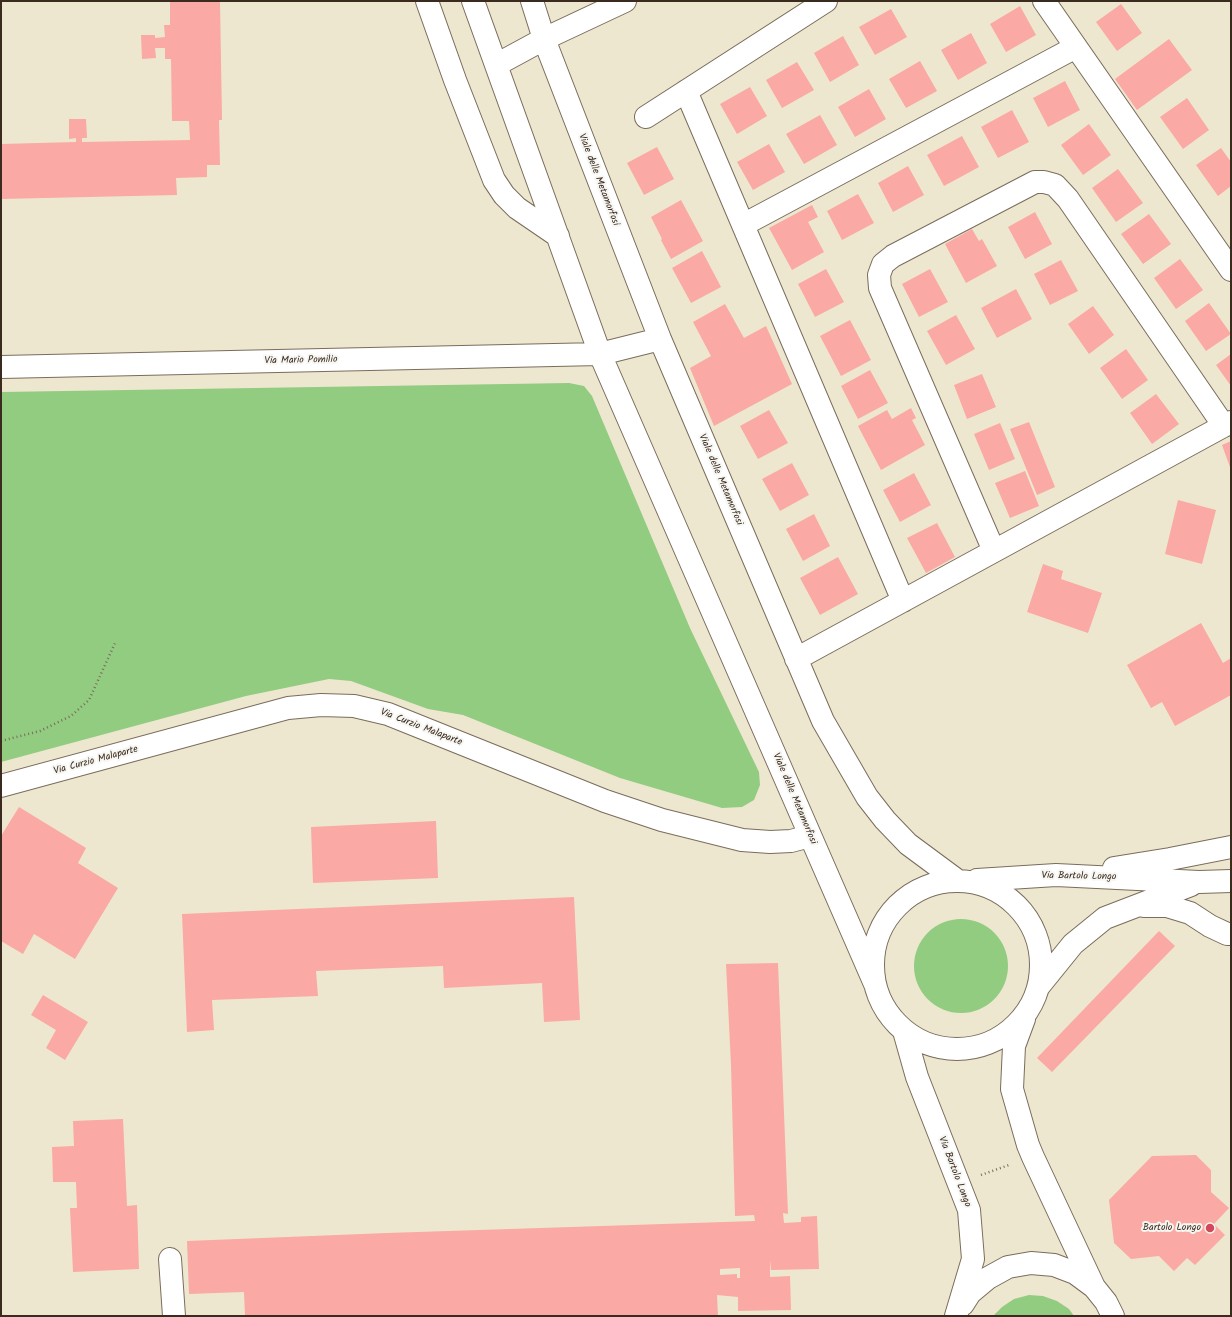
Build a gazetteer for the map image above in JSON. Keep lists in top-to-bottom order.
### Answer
{
  "streets": {
    "street": [
      "Viale delle Metamorfosi",
      "Via Mario Pomilio",
      "Via Curzio Malaparte",
      "Via Bartolo Longo"
    ]
  },
  "crossings": [
    ["Viale delle Metamorfosi", "Via Mario Pomilio"],
    ["Viale delle Metamorfosi", "Via Curzio Malaparte"],
    ["Viale delle Metamorfosi", "Via Bartolo Longo"]
  ],
  "places": ["Bartolo Longo"]
}
